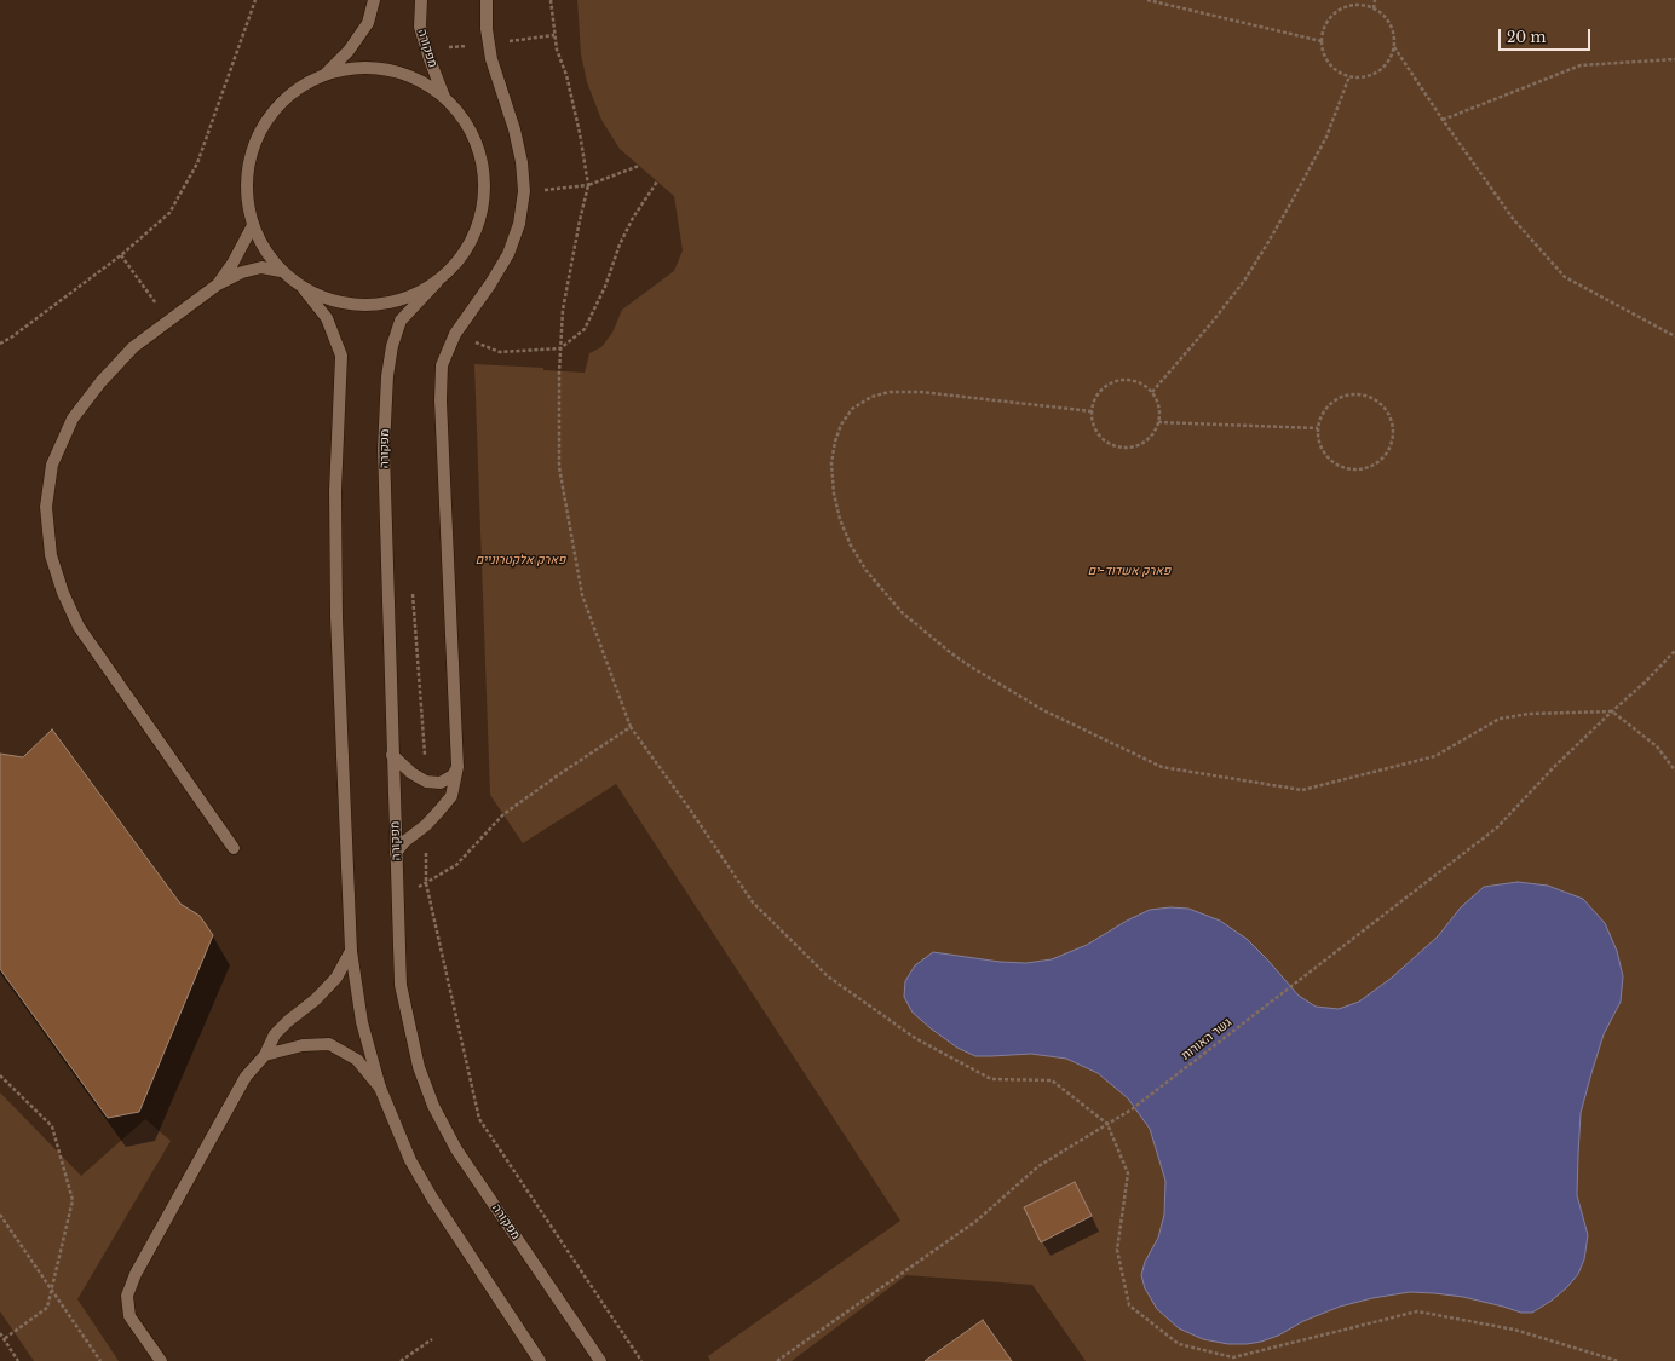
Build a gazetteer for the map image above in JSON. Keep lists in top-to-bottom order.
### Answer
{
  "streets": {
    "street": ["מפקורה"],
    "path": ["גשר האורות"]
  },
  "parks": ["פארק אלקטרוניים", "פארק אשדוד-ים"],
  "scale_bar": "20 m"
}
